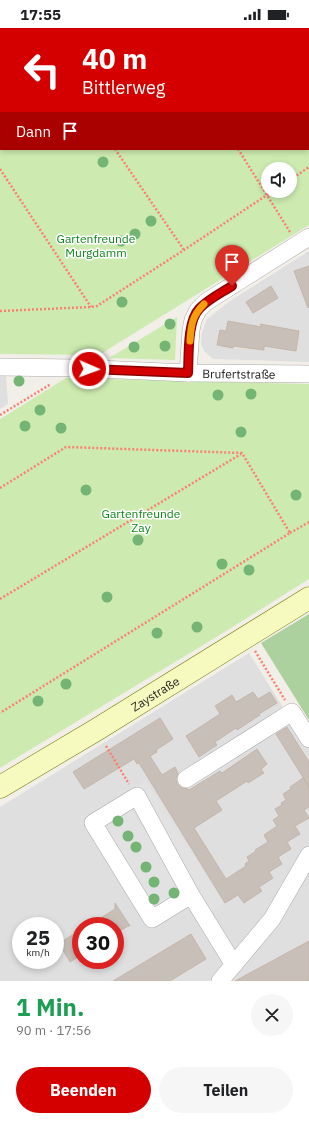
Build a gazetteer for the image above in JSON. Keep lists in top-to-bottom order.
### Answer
{
  "streets": {
    "street": ["Brufertstraße", "Zaystraße"]
  },
  "parks": ["Gartenfreunde Murgdamm", "Gartenfreunde Zay"],
  "page": {
    "status": "17:55",
    "turn": ["40 m", "Bittlerweg"],
    "then": "Dann",
    "speed": "25 km/h",
    "limit": "30",
    "heading": ["1 Min.", "90 m · 17:56"],
    "buttons": ["Beenden", "Teilen"]
  }
}
